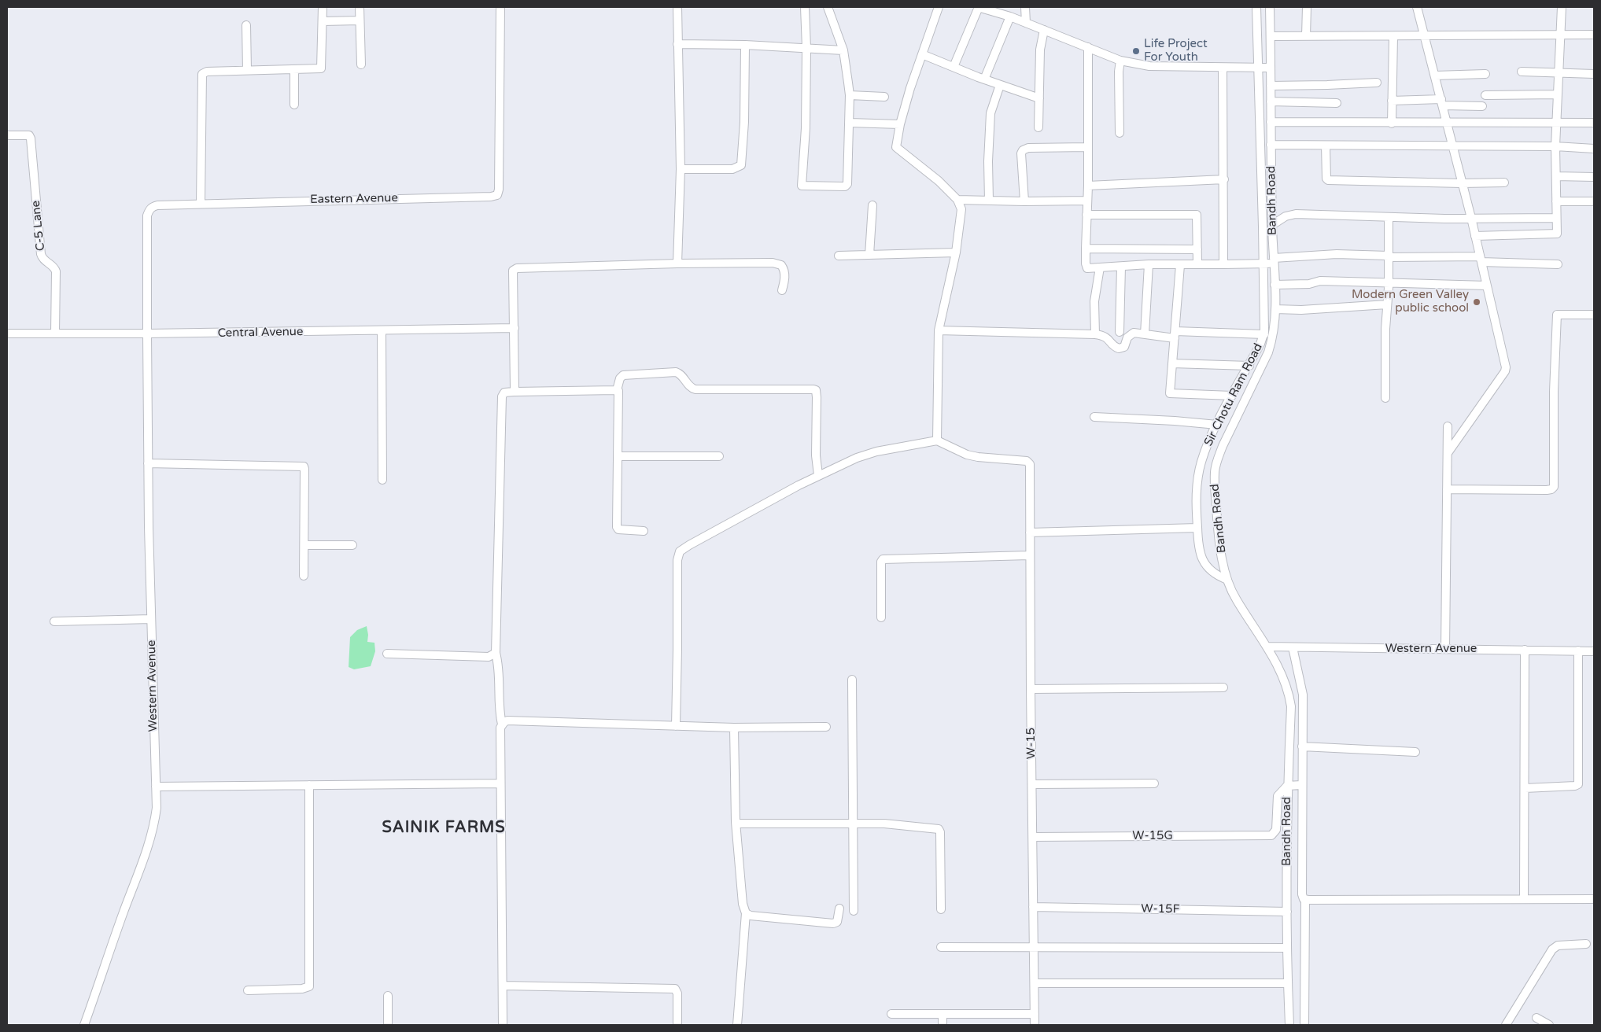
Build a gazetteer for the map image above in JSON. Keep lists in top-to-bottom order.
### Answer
{
  "streets": {
    "street": [
      "Eastern Avenue",
      "Bandh Road",
      "C-5 Lane",
      "Central Avenue",
      "Sir Chotu Ram Road",
      "Western Avenue",
      "W-15",
      "W-15G",
      "W-15F"
    ]
  },
  "crossings": [
    ["Eastern Avenue", "Central Avenue"],
    ["Eastern Avenue", "Western Avenue"],
    ["Bandh Road", "Sir Chotu Ram Road"],
    ["Bandh Road", "Western Avenue"],
    ["Bandh Road", "W-15G"],
    ["Bandh Road", "W-15F"],
    ["C-5 Lane", "Central Avenue"],
    ["Central Avenue", "Western Avenue"],
    ["W-15", "W-15G"],
    ["W-15", "W-15F"]
  ],
  "districts": ["SAINIK FARMS"],
  "places": ["Life Project For Youth", "Modern Green Valley public school"]
}
